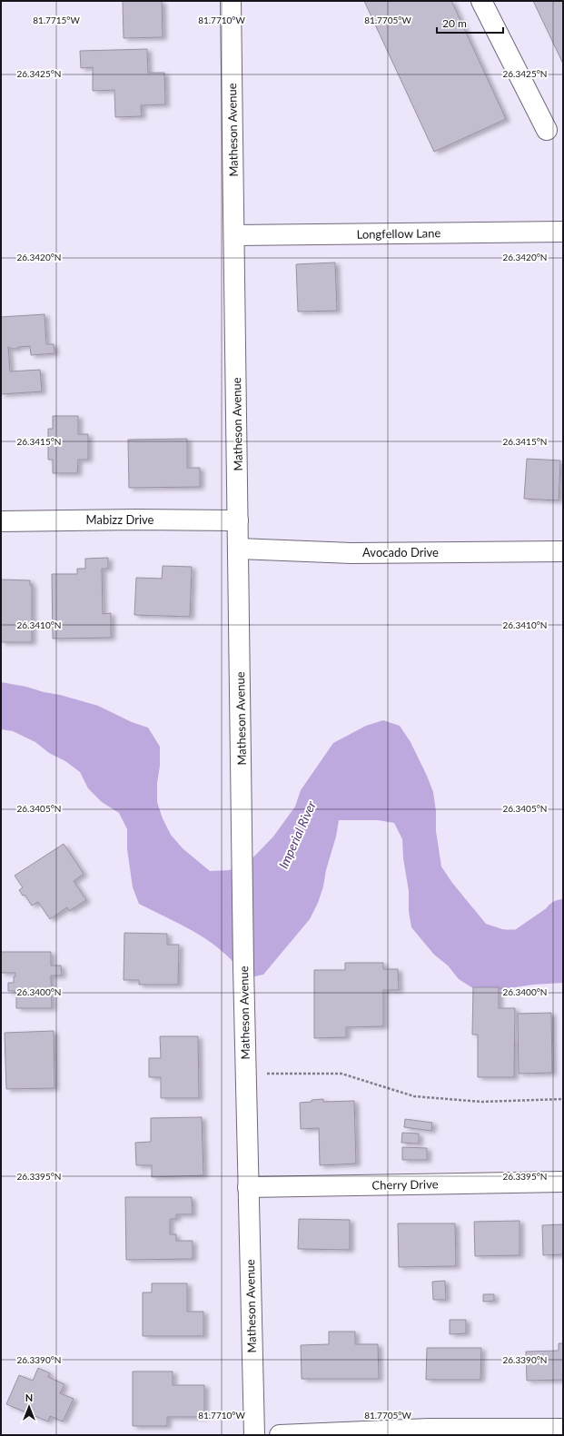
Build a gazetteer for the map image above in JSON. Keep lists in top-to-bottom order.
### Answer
{
  "streets": {
    "street": [
      "Matheson Avenue",
      "Longfellow Lane",
      "Mabizz Drive",
      "Avocado Drive",
      "Cherry Drive"
    ]
  },
  "crossings": [
    ["Matheson Avenue", "Longfellow Lane"],
    ["Matheson Avenue", "Mabizz Drive"],
    ["Matheson Avenue", "Avocado Drive"],
    ["Matheson Avenue", "Cherry Drive"]
  ],
  "water": ["Imperial River"],
  "scale_bar": "20 m",
  "north": "top",
  "coordinates": [
    "81.7715°W",
    "81.7710°W",
    "81.7705°W",
    "26.3425°N",
    "26.3420°N",
    "26.3415°N",
    "26.3410°N",
    "26.3405°N",
    "26.3400°N",
    "26.3395°N",
    "26.3390°N"
  ]
}
